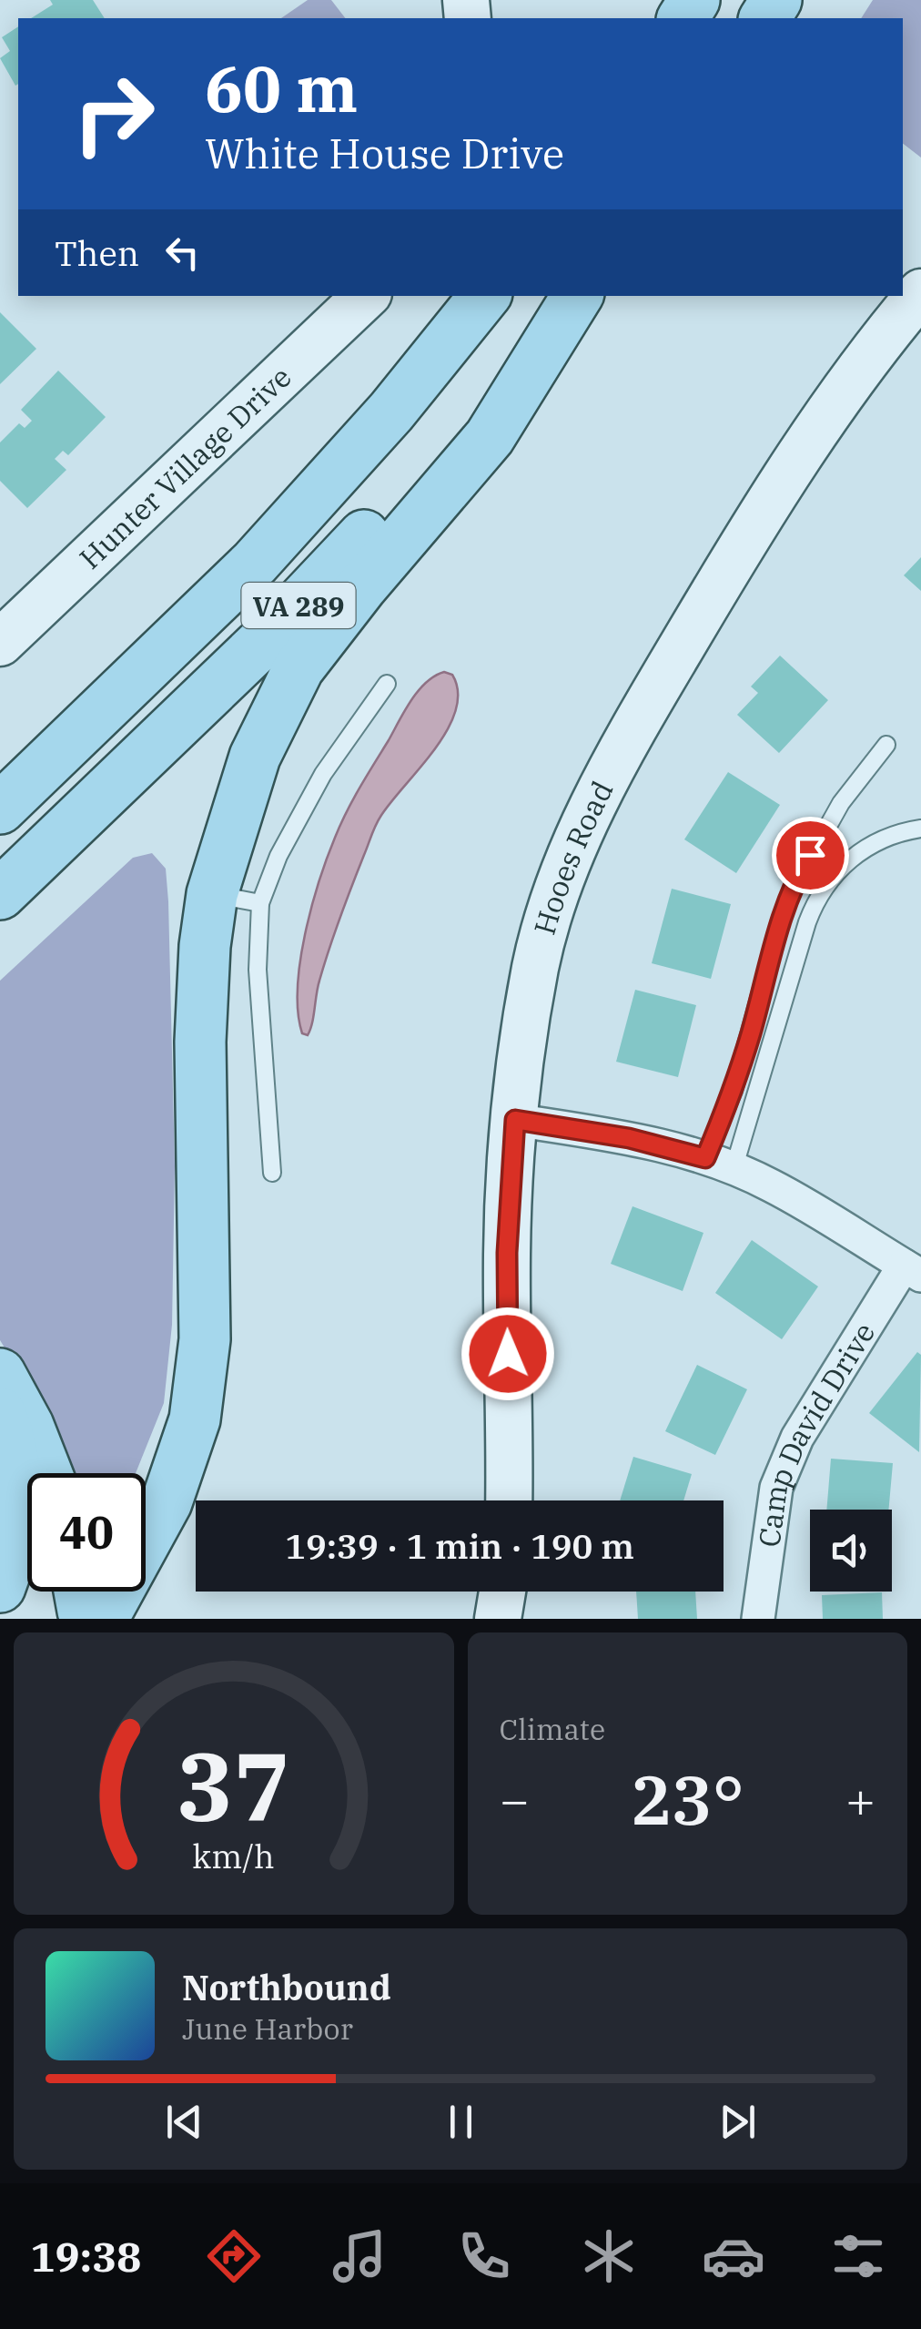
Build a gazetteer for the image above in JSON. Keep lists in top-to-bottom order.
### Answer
{
  "streets": {
    "main road": ["VA 289"],
    "street": ["Hunter Village Drive", "Hooes Road", "Camp David Drive"]
  },
  "page": {
    "turn": ["60 m", "White House Drive"],
    "then": "Then",
    "limit": "40",
    "trip": "19:39 · 1 min · 190 m",
    "tile": "Climate",
    "heat": ["−", "23°", "+"],
    "song": ["Northbound", "June Harbor"],
    "tabs": "19:38",
    "gauge": ["37", "km/h"]
  }
}
